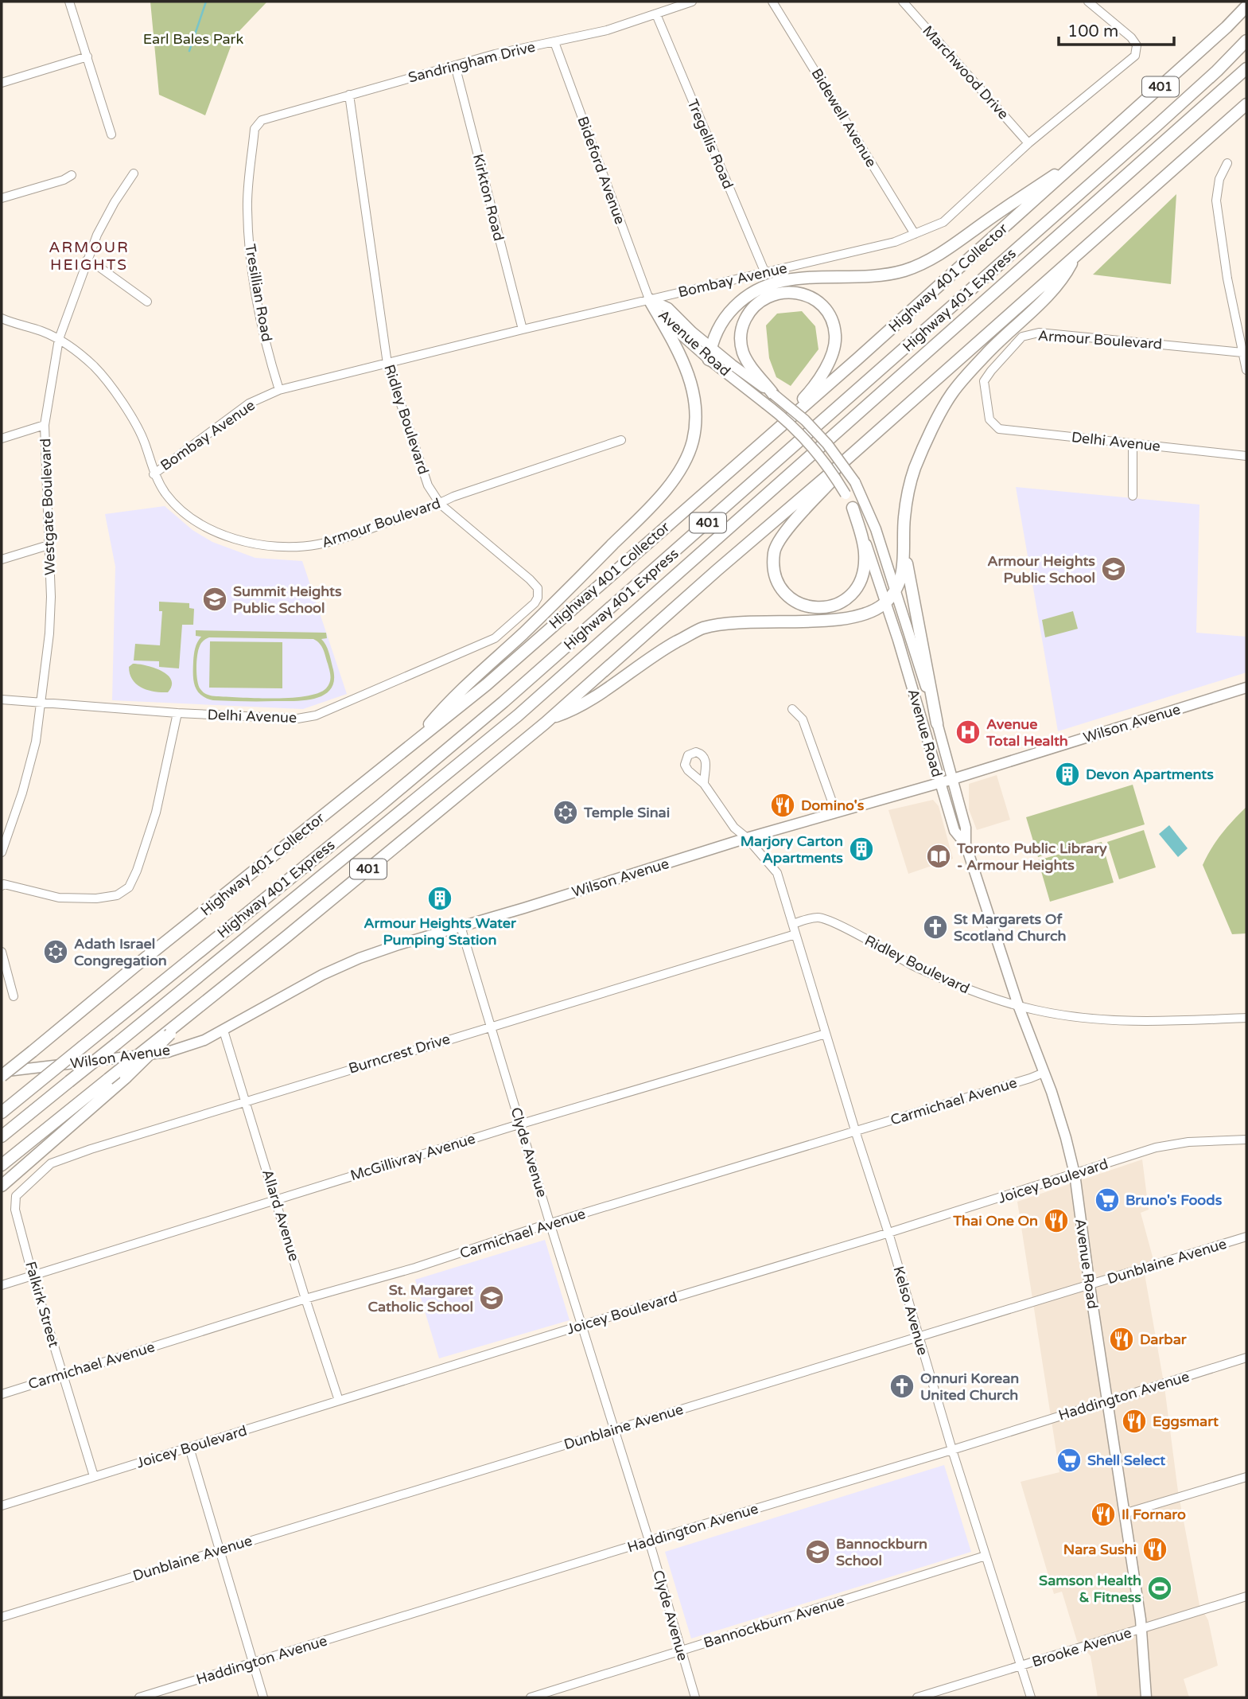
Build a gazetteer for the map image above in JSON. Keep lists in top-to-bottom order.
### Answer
{
  "streets": {
    "highway": ["401", "Highway 401 Collector", "Highway 401 Express"],
    "main road": ["Avenue Road", "Wilson Avenue"],
    "street": [
      "Sandringham Drive",
      "Marchwood Drive",
      "Bidewell Avenue",
      "Tregellis Road",
      "Bideford Avenue",
      "Kirkton Road",
      "Bombay Avenue",
      "Tresillian Road",
      "Armour Boulevard",
      "Ridley Boulevard",
      "Delhi Avenue",
      "Westgate Boulevard",
      "Burncrest Drive",
      "Carmichael Avenue",
      "Clyde Avenue",
      "McGillivray Avenue",
      "Joicey Boulevard",
      "Allard Avenue",
      "Dunblaine Avenue",
      "Falkirk Street",
      "Kelso Avenue",
      "Haddington Avenue",
      "Bannockburn Avenue",
      "Brooke Avenue"
    ]
  },
  "crossings": [
    ["Sandringham Drive", "Tregellis Road"],
    ["Sandringham Drive", "Bideford Avenue"],
    ["Sandringham Drive", "Kirkton Road"],
    ["Sandringham Drive", "Tresillian Road"],
    ["Sandringham Drive", "Ridley Boulevard"],
    ["Marchwood Drive", "Bombay Avenue"],
    ["Bidewell Avenue", "Bombay Avenue"],
    ["Tregellis Road", "Bombay Avenue"],
    ["Bideford Avenue", "Bombay Avenue"],
    ["Bideford Avenue", "Avenue Road"],
    ["Kirkton Road", "Bombay Avenue"],
    ["Bombay Avenue", "Tresillian Road"],
    ["Bombay Avenue", "Armour Boulevard"],
    ["Bombay Avenue", "Avenue Road"],
    ["Bombay Avenue", "Ridley Boulevard"],
    ["Armour Boulevard", "Ridley Boulevard"],
    ["Armour Boulevard", "Delhi Avenue"],
    ["Armour Boulevard", "Westgate Boulevard"],
    ["Avenue Road", "Ridley Boulevard"],
    ["Avenue Road", "Wilson Avenue"],
    ["Avenue Road", "Carmichael Avenue"],
    ["Avenue Road", "Joicey Boulevard"],
    ["Avenue Road", "Dunblaine Avenue"],
    ["Avenue Road", "Haddington Avenue"],
    ["Avenue Road", "Brooke Avenue"],
    ["Ridley Boulevard", "Delhi Avenue"],
    ["Ridley Boulevard", "Kelso Avenue"],
    ["Delhi Avenue", "Westgate Boulevard"],
    ["Wilson Avenue", "Clyde Avenue"],
    ["Wilson Avenue", "Allard Avenue"],
    ["Burncrest Drive", "Clyde Avenue"],
    ["Burncrest Drive", "Allard Avenue"],
    ["Burncrest Drive", "Falkirk Street"],
    ["Burncrest Drive", "Kelso Avenue"],
    ["Carmichael Avenue", "Clyde Avenue"],
    ["Carmichael Avenue", "Allard Avenue"],
    ["Carmichael Avenue", "Falkirk Street"],
    ["Carmichael Avenue", "Kelso Avenue"],
    ["Clyde Avenue", "McGillivray Avenue"],
    ["Clyde Avenue", "Joicey Boulevard"],
    ["Clyde Avenue", "Dunblaine Avenue"],
    ["Clyde Avenue", "Haddington Avenue"],
    ["Clyde Avenue", "Bannockburn Avenue"],
    ["McGillivray Avenue", "Allard Avenue"],
    ["McGillivray Avenue", "Falkirk Street"],
    ["McGillivray Avenue", "Kelso Avenue"],
    ["Joicey Boulevard", "Allard Avenue"],
    ["Joicey Boulevard", "Falkirk Street"],
    ["Joicey Boulevard", "Kelso Avenue"],
    ["Dunblaine Avenue", "Kelso Avenue"],
    ["Kelso Avenue", "Haddington Avenue"],
    ["Kelso Avenue", "Bannockburn Avenue"],
    ["Kelso Avenue", "Brooke Avenue"]
  ],
  "districts": ["ARMOUR HEIGHTS"],
  "parks": ["Earl Bales Park"],
  "places": {
    "school or university": [
      "Armour Heights Public School",
      "Summit Heights Public School",
      "St. Margaret Catholic School",
      "Bannockburn School"
    ],
    "hospital": ["Avenue Total Health"],
    "building": ["Devon Apartments", "Marjory Carton Apartments", "Armour Heights Water Pumping Station"],
    "restaurant": [
      "Domino's",
      "Thai One On",
      "Darbar",
      "Eggsmart",
      "Il Fornaro",
      "Nara Sushi"
    ],
    "synagogue": ["Temple Sinai", "Adath Israel Congregation"],
    "library": ["Toronto Public Library - Armour Heights"],
    "church": ["St Margarets Of Scotland Church", "Onnuri Korean United Church"],
    "supermarket": ["Bruno's Foods", "Shell Select"],
    "sports": ["Samson Health & Fitness"]
  },
  "scale_bar": "100 m"
}
